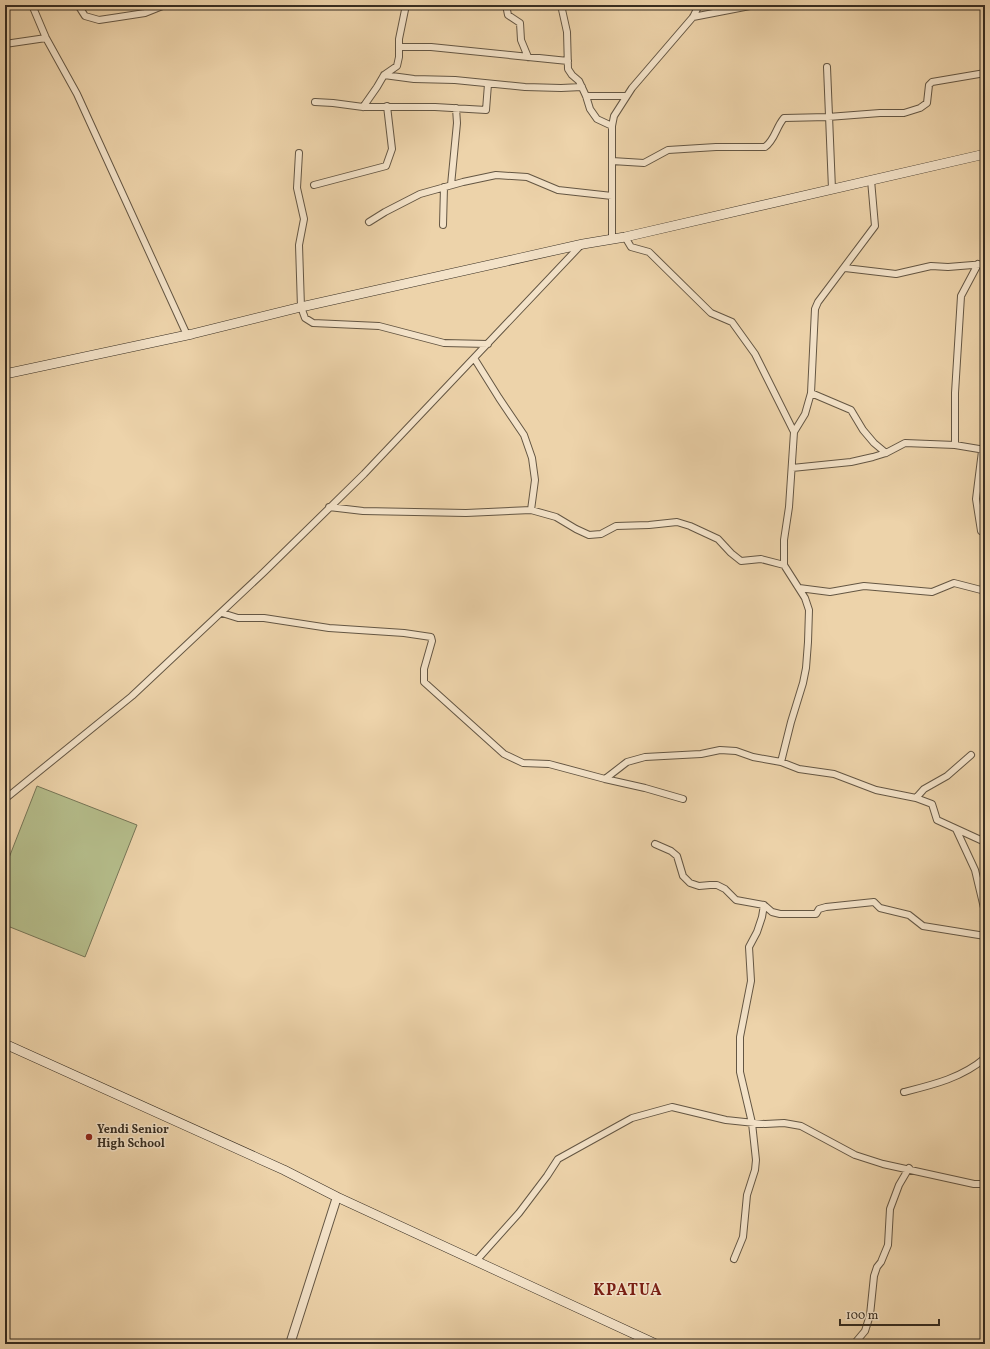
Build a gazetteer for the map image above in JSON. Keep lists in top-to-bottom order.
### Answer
{
  "districts": ["KPATUA"],
  "places": ["Yendi Senior High School"],
  "scale_bar": "100 m"
}
